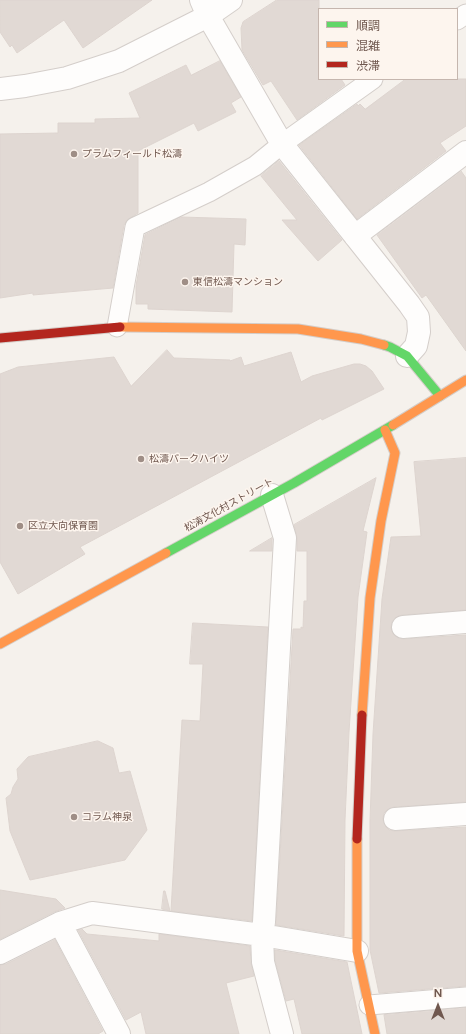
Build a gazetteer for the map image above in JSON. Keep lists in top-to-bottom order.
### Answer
{
  "streets": {
    "street": ["松涛文化村ストリート"]
  },
  "places": [
    "プラムフィールド松濤",
    "東信松濤マンション",
    "松濤パークハイツ",
    "区立大向保育園",
    "コラム神泉"
  ],
  "legend": ["順調", "混雑", "渋滞"],
  "north": "top"
}
